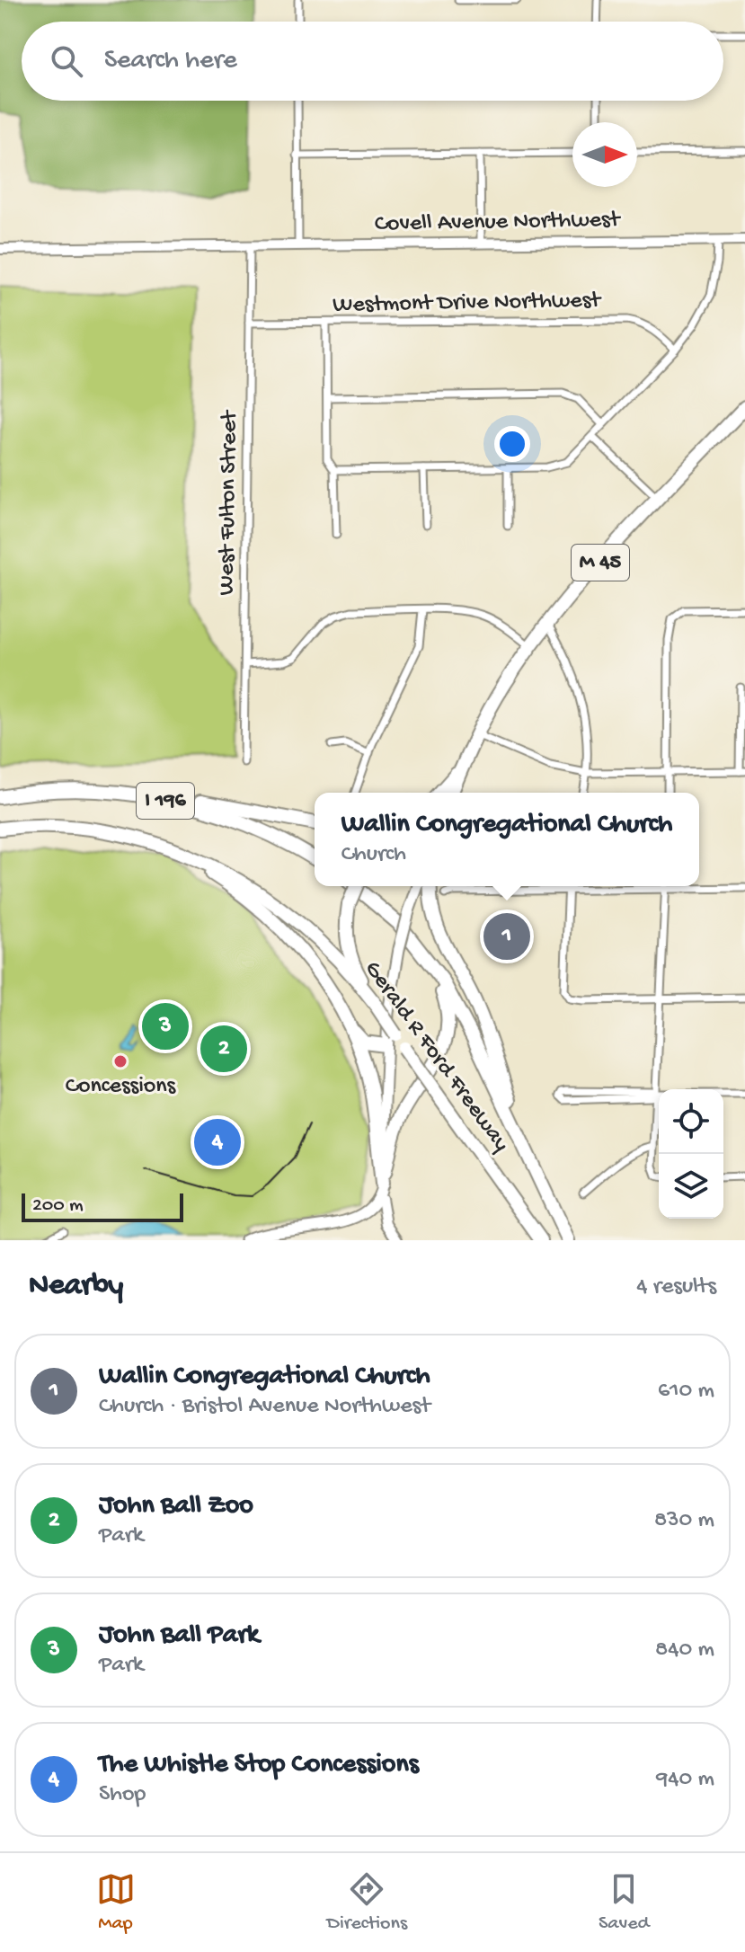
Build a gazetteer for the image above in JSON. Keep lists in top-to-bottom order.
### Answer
{
  "streets": {
    "highway": ["M 45", "I 196", "Gerald R Ford Freeway"],
    "street": ["Covell Avenue Northwest", "Westmont Drive Northwest", "West Fulton Street"]
  },
  "crossings": [
    ["Covell Avenue Northwest", "West Fulton Street"],
    ["Westmont Drive Northwest", "West Fulton Street"]
  ],
  "places": ["Concessions"],
  "scale_bar": "200 m",
  "north": "right",
  "page": {
    "search": "Search here",
    "popup": ["Wallin Congregational Church", "Church"],
    "pins": [
      "1",
      "3",
      "2",
      "4"
    ],
    "scale": "200 m",
    "heading": ["Nearby", "4 results"],
    "list": [
      {
        "mark": "1",
        "name": "Wallin Congregational Church",
        "note": "Church · Bristol Avenue Northwest",
        "value": "610 m"
      },
      {
        "mark": "2",
        "name": "John Ball Zoo",
        "note": "Park",
        "value": "830 m"
      },
      {
        "mark": "3",
        "name": "John Ball Park",
        "note": "Park",
        "value": "840 m"
      },
      {
        "mark": "4",
        "name": "The Whistle Stop Concessions",
        "note": "Shop",
        "value": "940 m"
      }
    ],
    "nav": ["Map", "Directions", "Saved"]
  }
}
